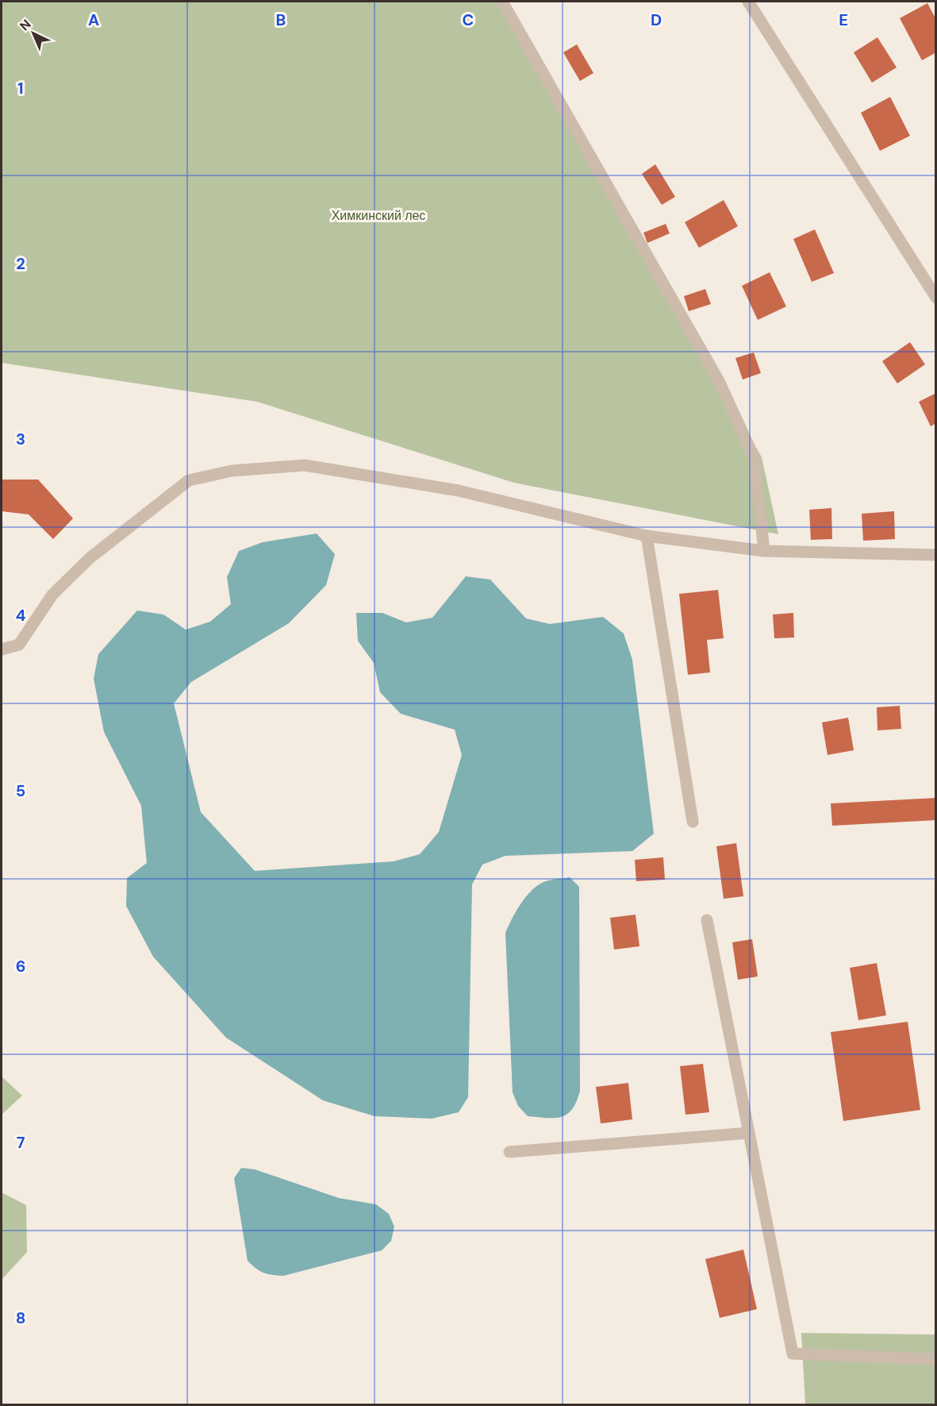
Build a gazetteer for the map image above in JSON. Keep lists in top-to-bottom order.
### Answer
{
  "parks": ["Химкинский лес"],
  "north": "top left",
  "grid": {
    "columns": [
      "A",
      "B",
      "C",
      "D",
      "E"
    ],
    "rows": [
      "1",
      "2",
      "3",
      "4",
      "5",
      "6",
      "7",
      "8"
    ]
  }
}
